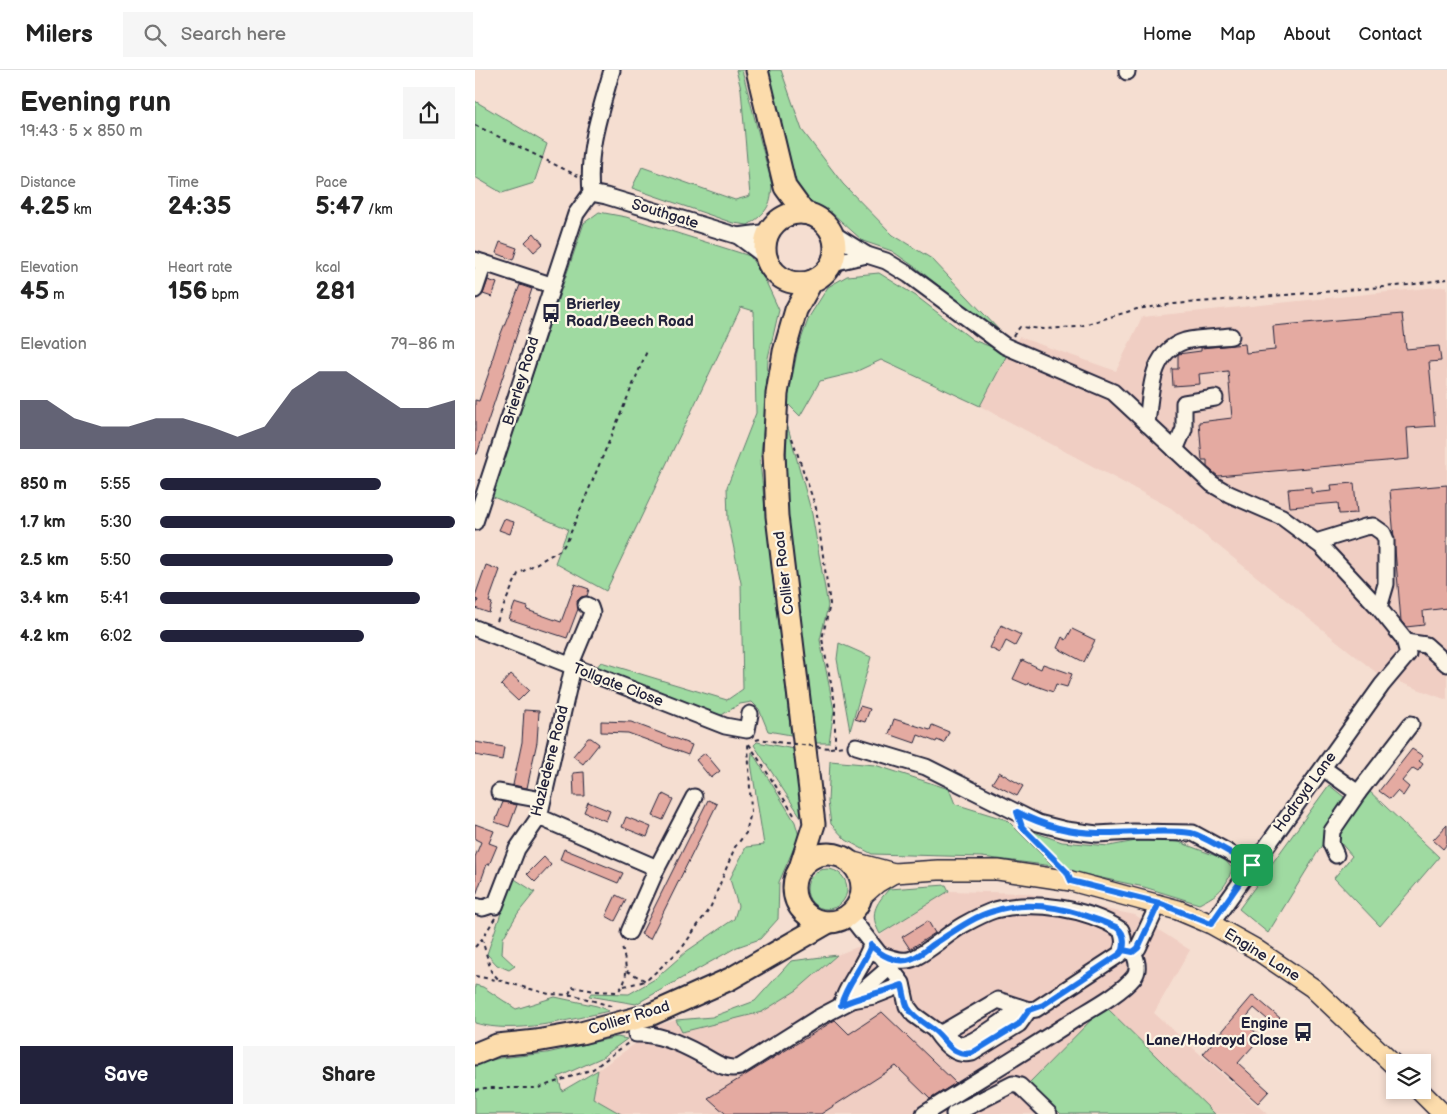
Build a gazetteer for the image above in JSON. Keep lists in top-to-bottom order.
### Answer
{
  "streets": {
    "highway": ["Collier Road"],
    "main road": ["Engine Lane"],
    "street": [
      "Southgate",
      "Brierley Road",
      "Tollgate Close",
      "Hazledene Road",
      "Hodroyd Lane"
    ]
  },
  "crossings": [
    ["Southgate", "Brierley Road"],
    ["Southgate", "Collier Road"],
    ["Collier Road", "Engine Lane"],
    ["Tollgate Close", "Hazledene Road"],
    ["Hodroyd Lane", "Engine Lane"]
  ],
  "places": {
    "bus stop": ["Brierley Road/Beech Road", "Engine Lane/Hodroyd Close"]
  },
  "page": {
    "header": "Milers",
    "search": "Search here",
    "nav": [
      "Home",
      "Map",
      "About",
      "Contact"
    ],
    "heading": ["Evening run", "19:43 · 5 × 850 m"],
    "stats": [
      ["Distance", "4.25 km"],
      ["Time", "24:35"],
      ["Pace", "5:47 /km"],
      ["Elevation", "45 m"],
      ["Heart rate", "156 bpm"],
      ["kcal", "281"]
    ],
    "chart": ["Elevation", "79–86 m"],
    "list": [
      {
        "name": "850 m",
        "note": "5:55"
      },
      {
        "name": "1.7 km",
        "note": "5:30"
      },
      {
        "name": "2.5 km",
        "note": "5:50"
      },
      {
        "name": "3.4 km",
        "note": "5:41"
      },
      {
        "name": "4.2 km",
        "note": "6:02"
      }
    ],
    "buttons": ["Save", "Share"]
  }
}
